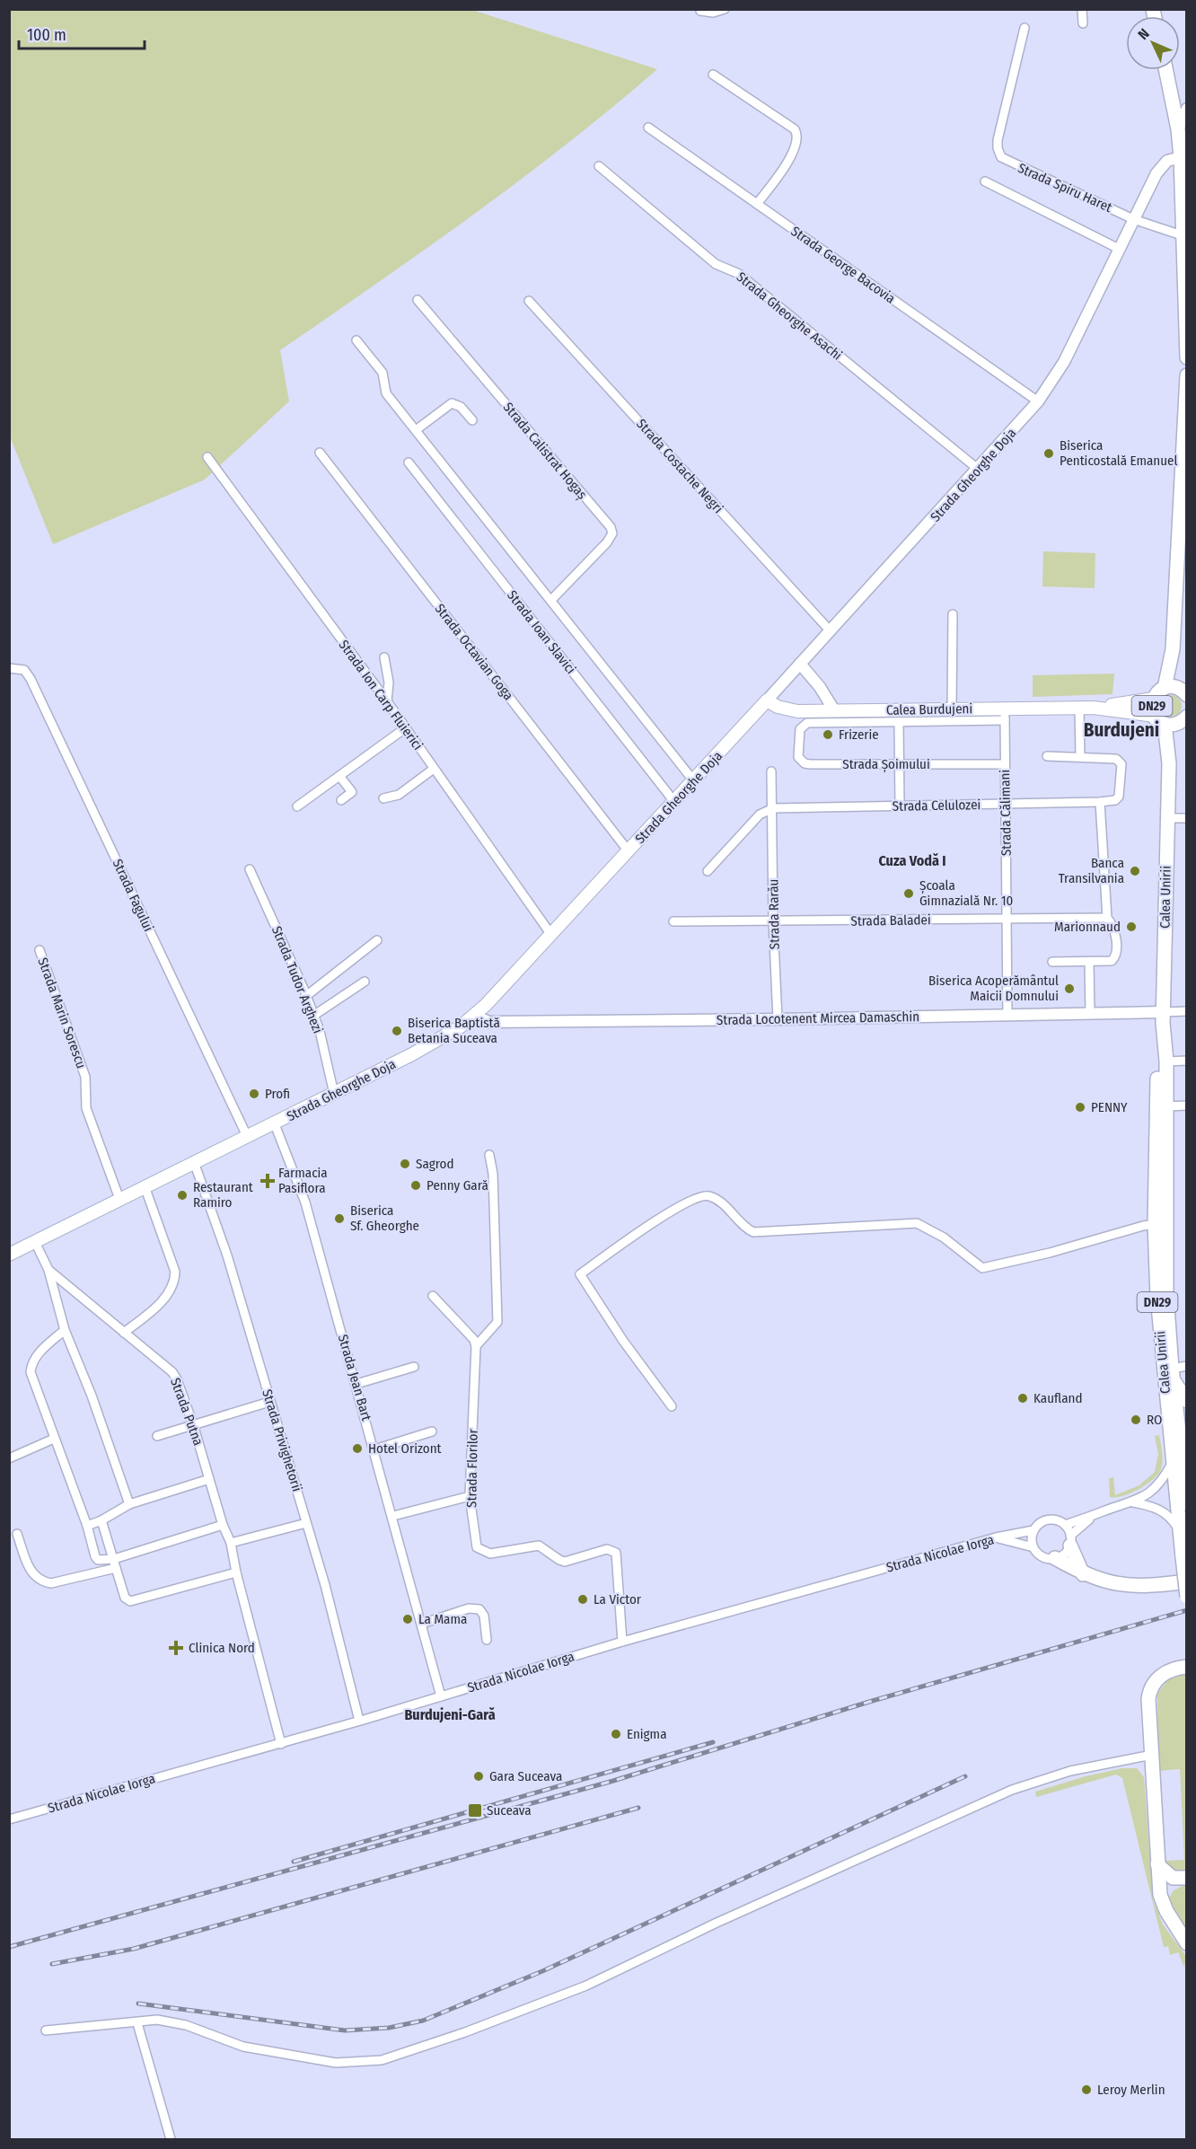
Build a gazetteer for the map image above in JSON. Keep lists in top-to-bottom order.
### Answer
{
  "streets": {
    "main road": [
      "Strada Gheorghe Doja",
      "DN29",
      "Calea Burdujeni",
      "Calea Unirii"
    ],
    "street": [
      "Strada Spiru Haret",
      "Strada George Bacovia",
      "Strada Gheorghe Asachi",
      "Strada Calistrat Hogaș",
      "Strada Costache Negri",
      "Strada Ioan Slavici",
      "Strada Octavian Goga",
      "Strada Ion Carp Fluierici",
      "Strada Șoimului",
      "Strada Celulozei",
      "Strada Călimani",
      "Strada Fagului",
      "Strada Rarău",
      "Strada Baladei",
      "Strada Tudor Arghezi",
      "Strada Marin Sorescu",
      "Strada Locotenent Mircea Damaschin",
      "Strada Jean Bart",
      "Strada Putna",
      "Strada Privighetorii",
      "Strada Florilor",
      "Strada Nicolae Iorga"
    ]
  },
  "crossings": [
    ["Strada Spiru Haret", "Strada Gheorghe Doja"],
    ["Strada George Bacovia", "Strada Gheorghe Doja"],
    ["Strada Gheorghe Asachi", "Strada Gheorghe Doja"],
    ["Strada Costache Negri", "Strada Gheorghe Doja"],
    ["Strada Gheorghe Doja", "Strada Ioan Slavici"],
    ["Strada Gheorghe Doja", "Strada Octavian Goga"],
    ["Strada Gheorghe Doja", "Strada Ion Carp Fluierici"],
    ["Strada Gheorghe Doja", "Calea Burdujeni"],
    ["Strada Gheorghe Doja", "Strada Fagului"],
    ["Strada Gheorghe Doja", "Strada Tudor Arghezi"],
    ["Strada Gheorghe Doja", "Strada Marin Sorescu"],
    ["Strada Gheorghe Doja", "Strada Locotenent Mircea Damaschin"],
    ["Strada Gheorghe Doja", "Strada Jean Bart"],
    ["Strada Gheorghe Doja", "Strada Putna"],
    ["Strada Gheorghe Doja", "Strada Privighetorii"],
    ["DN29", "Calea Burdujeni"],
    ["DN29", "Calea Unirii"],
    ["Calea Burdujeni", "Strada Călimani"],
    ["Calea Burdujeni", "Calea Unirii"],
    ["Strada Șoimului", "Strada Călimani"],
    ["Strada Celulozei", "Strada Călimani"],
    ["Strada Celulozei", "Strada Rarău"],
    ["Strada Călimani", "Strada Baladei"],
    ["Strada Călimani", "Strada Locotenent Mircea Damaschin"],
    ["Calea Unirii", "Strada Locotenent Mircea Damaschin"],
    ["Calea Unirii", "Strada Nicolae Iorga"],
    ["Strada Rarău", "Strada Baladei"],
    ["Strada Rarău", "Strada Locotenent Mircea Damaschin"],
    ["Strada Jean Bart", "Strada Nicolae Iorga"],
    ["Strada Putna", "Strada Nicolae Iorga"],
    ["Strada Privighetorii", "Strada Nicolae Iorga"],
    ["Strada Florilor", "Strada Nicolae Iorga"]
  ],
  "districts": ["Burdujeni", "Cuza Vodă I", "Burdujeni-Gară"],
  "places": {
    "other": [
      "Biserica Penticostală Emanuel",
      "Frizerie",
      "Banca Transilvania",
      "Școala Gimnazială Nr. 10",
      "Marionnaud",
      "Biserica Acoperământul Maicii Domnului",
      "Biserica Baptistă Betania Suceava",
      "Profi",
      "PENNY",
      "Sagrod",
      "Penny Gară",
      "Restaurant Ramiro",
      "Biserica Sf. Gheorghe",
      "Kaufland",
      "RO",
      "Hotel Orizont",
      "La Victor",
      "La Mama",
      "Enigma",
      "Gara Suceava",
      "Leroy Merlin"
    ],
    "health": ["Farmacia Pasiflora", "Clinica Nord"],
    "transit": ["Suceava"]
  },
  "scale_bar": "100 m",
  "north": "top left"
}
